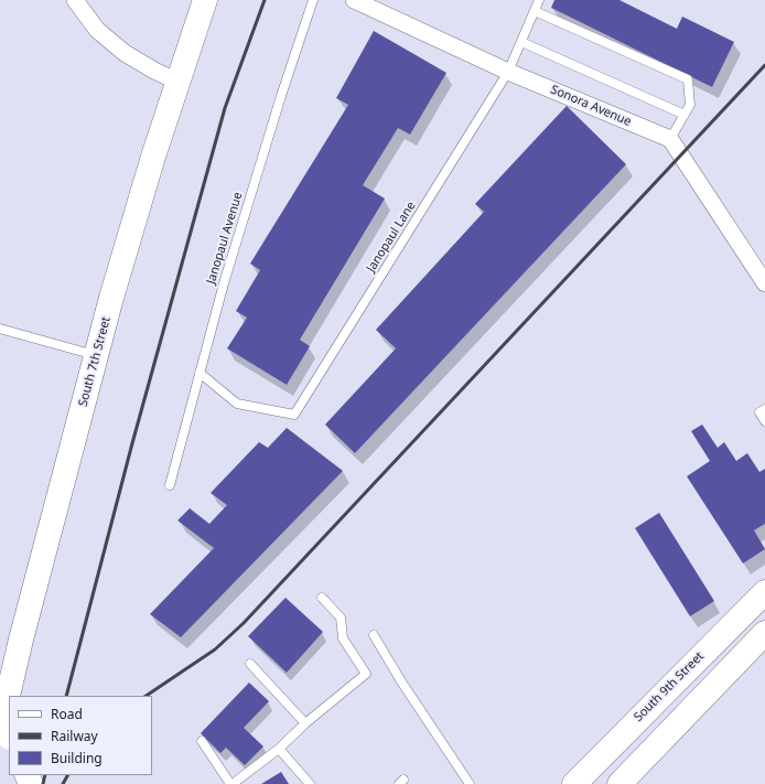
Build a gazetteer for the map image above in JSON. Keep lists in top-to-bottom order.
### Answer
{
  "streets": {
    "main road": ["South 7th Street", "South 9th Street"],
    "street": ["Sonora Avenue"],
    "lane": ["Janopaul Lane", "Janopaul Avenue"]
  },
  "crossings": [
    ["Sonora Avenue", "Janopaul Lane"],
    ["Janopaul Lane", "Janopaul Avenue"]
  ],
  "legend": ["Road", "Railway", "Building"]
}
